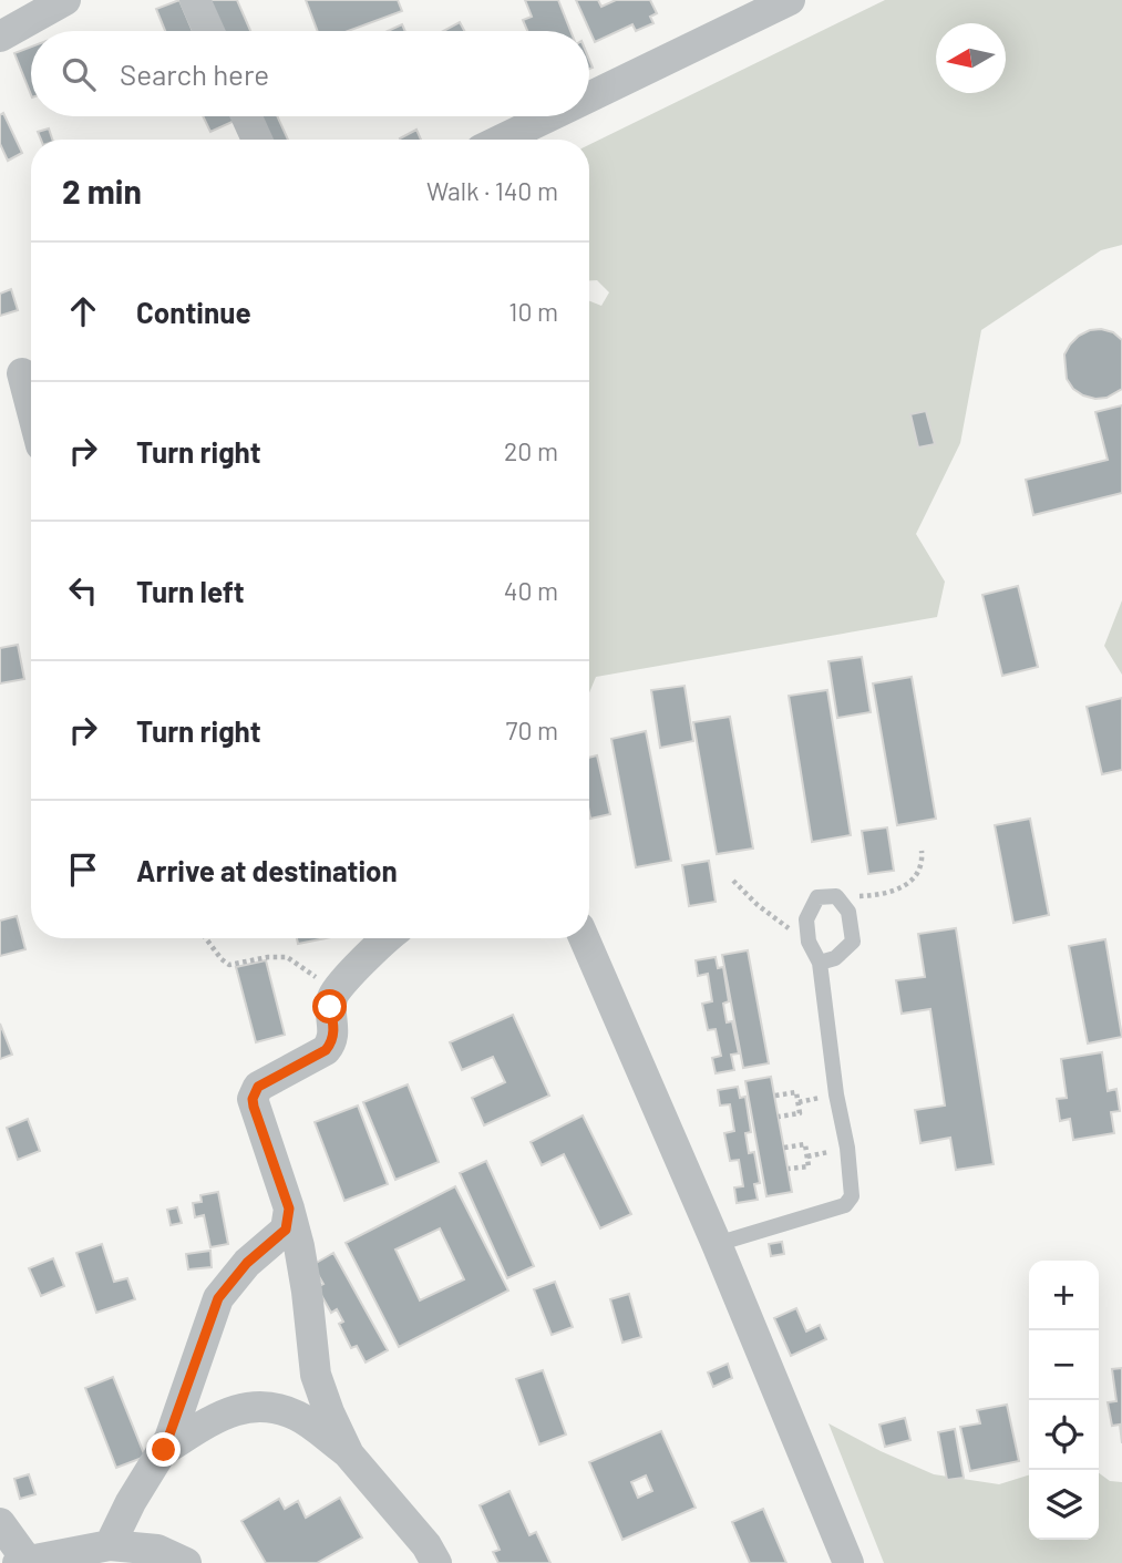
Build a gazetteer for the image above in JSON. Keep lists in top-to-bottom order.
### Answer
{
  "north": "left",
  "page": {
    "search": "Search here",
    "heading": ["2 min", "Walk · 140 m"],
    "list": [
      ["Continue", "10 m"],
      ["Turn right", "20 m"],
      ["Turn left", "40 m"],
      ["Turn right", "70 m"],
      "Arrive at destination"
    ],
    "map_buttons": ["+", "−"]
  }
}
